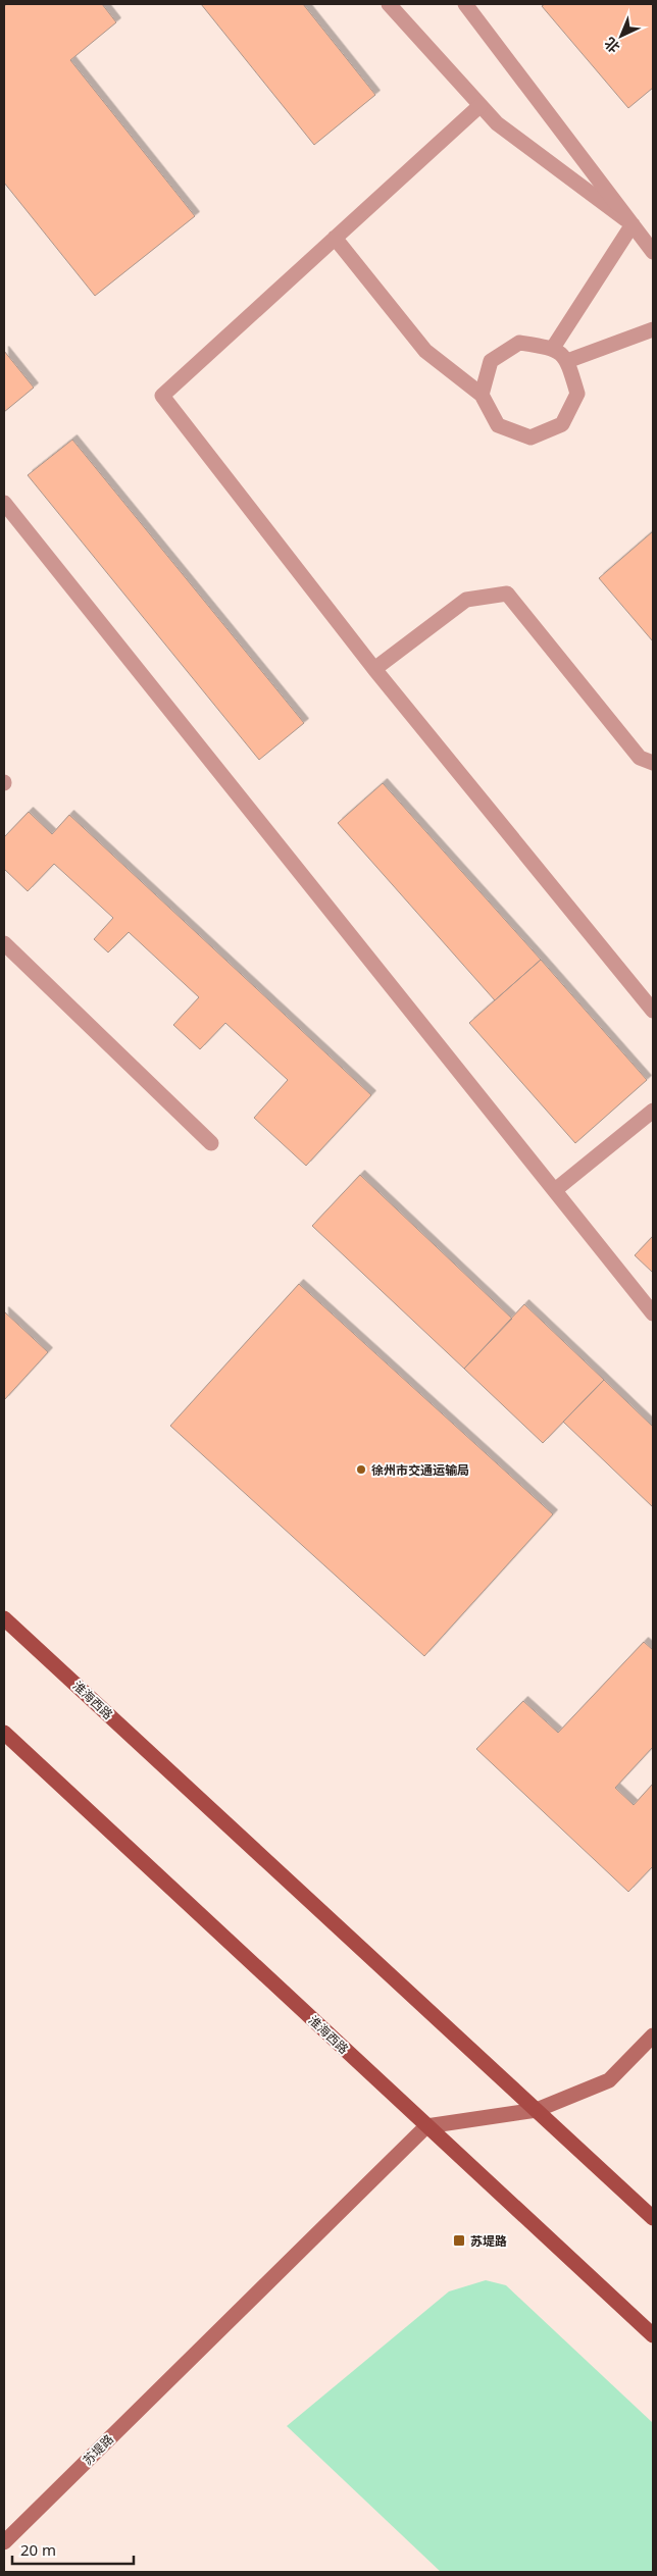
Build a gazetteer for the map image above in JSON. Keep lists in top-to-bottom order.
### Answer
{
  "streets": {
    "main road": ["淮海西路"],
    "street": ["苏堤路"]
  },
  "crossings": [
    ["淮海西路", "苏堤路"]
  ],
  "places": {
    "other": ["徐州市交通运输局"],
    "transit": ["苏堤路"]
  },
  "scale_bar": "20 m",
  "north": "bottom left"
}
